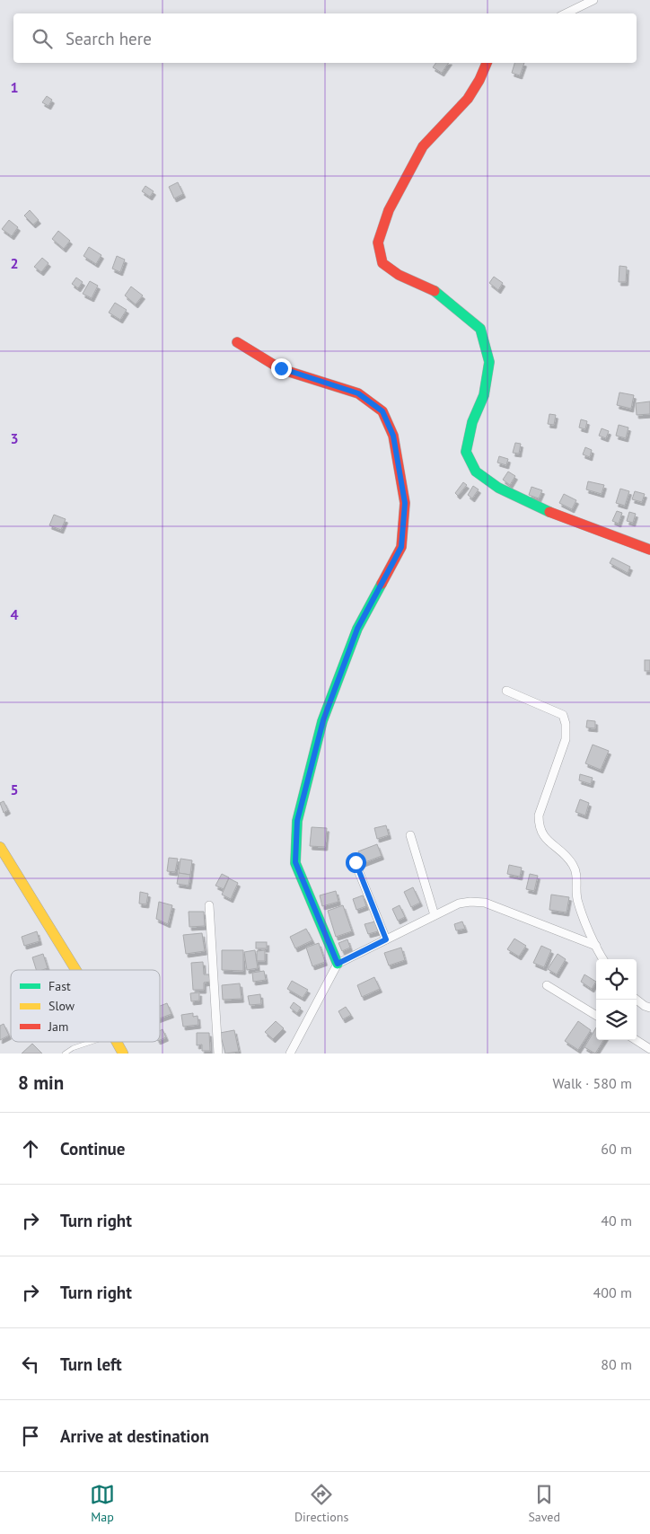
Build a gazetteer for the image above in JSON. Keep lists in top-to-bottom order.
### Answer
{
  "legend": ["Fast", "Slow", "Jam"],
  "page": {
    "search": "Search here",
    "heading": ["8 min", "Walk · 580 m"],
    "list": [
      ["Continue", "60 m"],
      ["Turn right", "40 m"],
      ["Turn right", "400 m"],
      ["Turn left", "80 m"],
      "Arrive at destination"
    ],
    "nav": ["Map", "Directions", "Saved"]
  },
  "grid": {
    "rows": [
      "1",
      "2",
      "3",
      "4",
      "5"
    ]
  }
}
